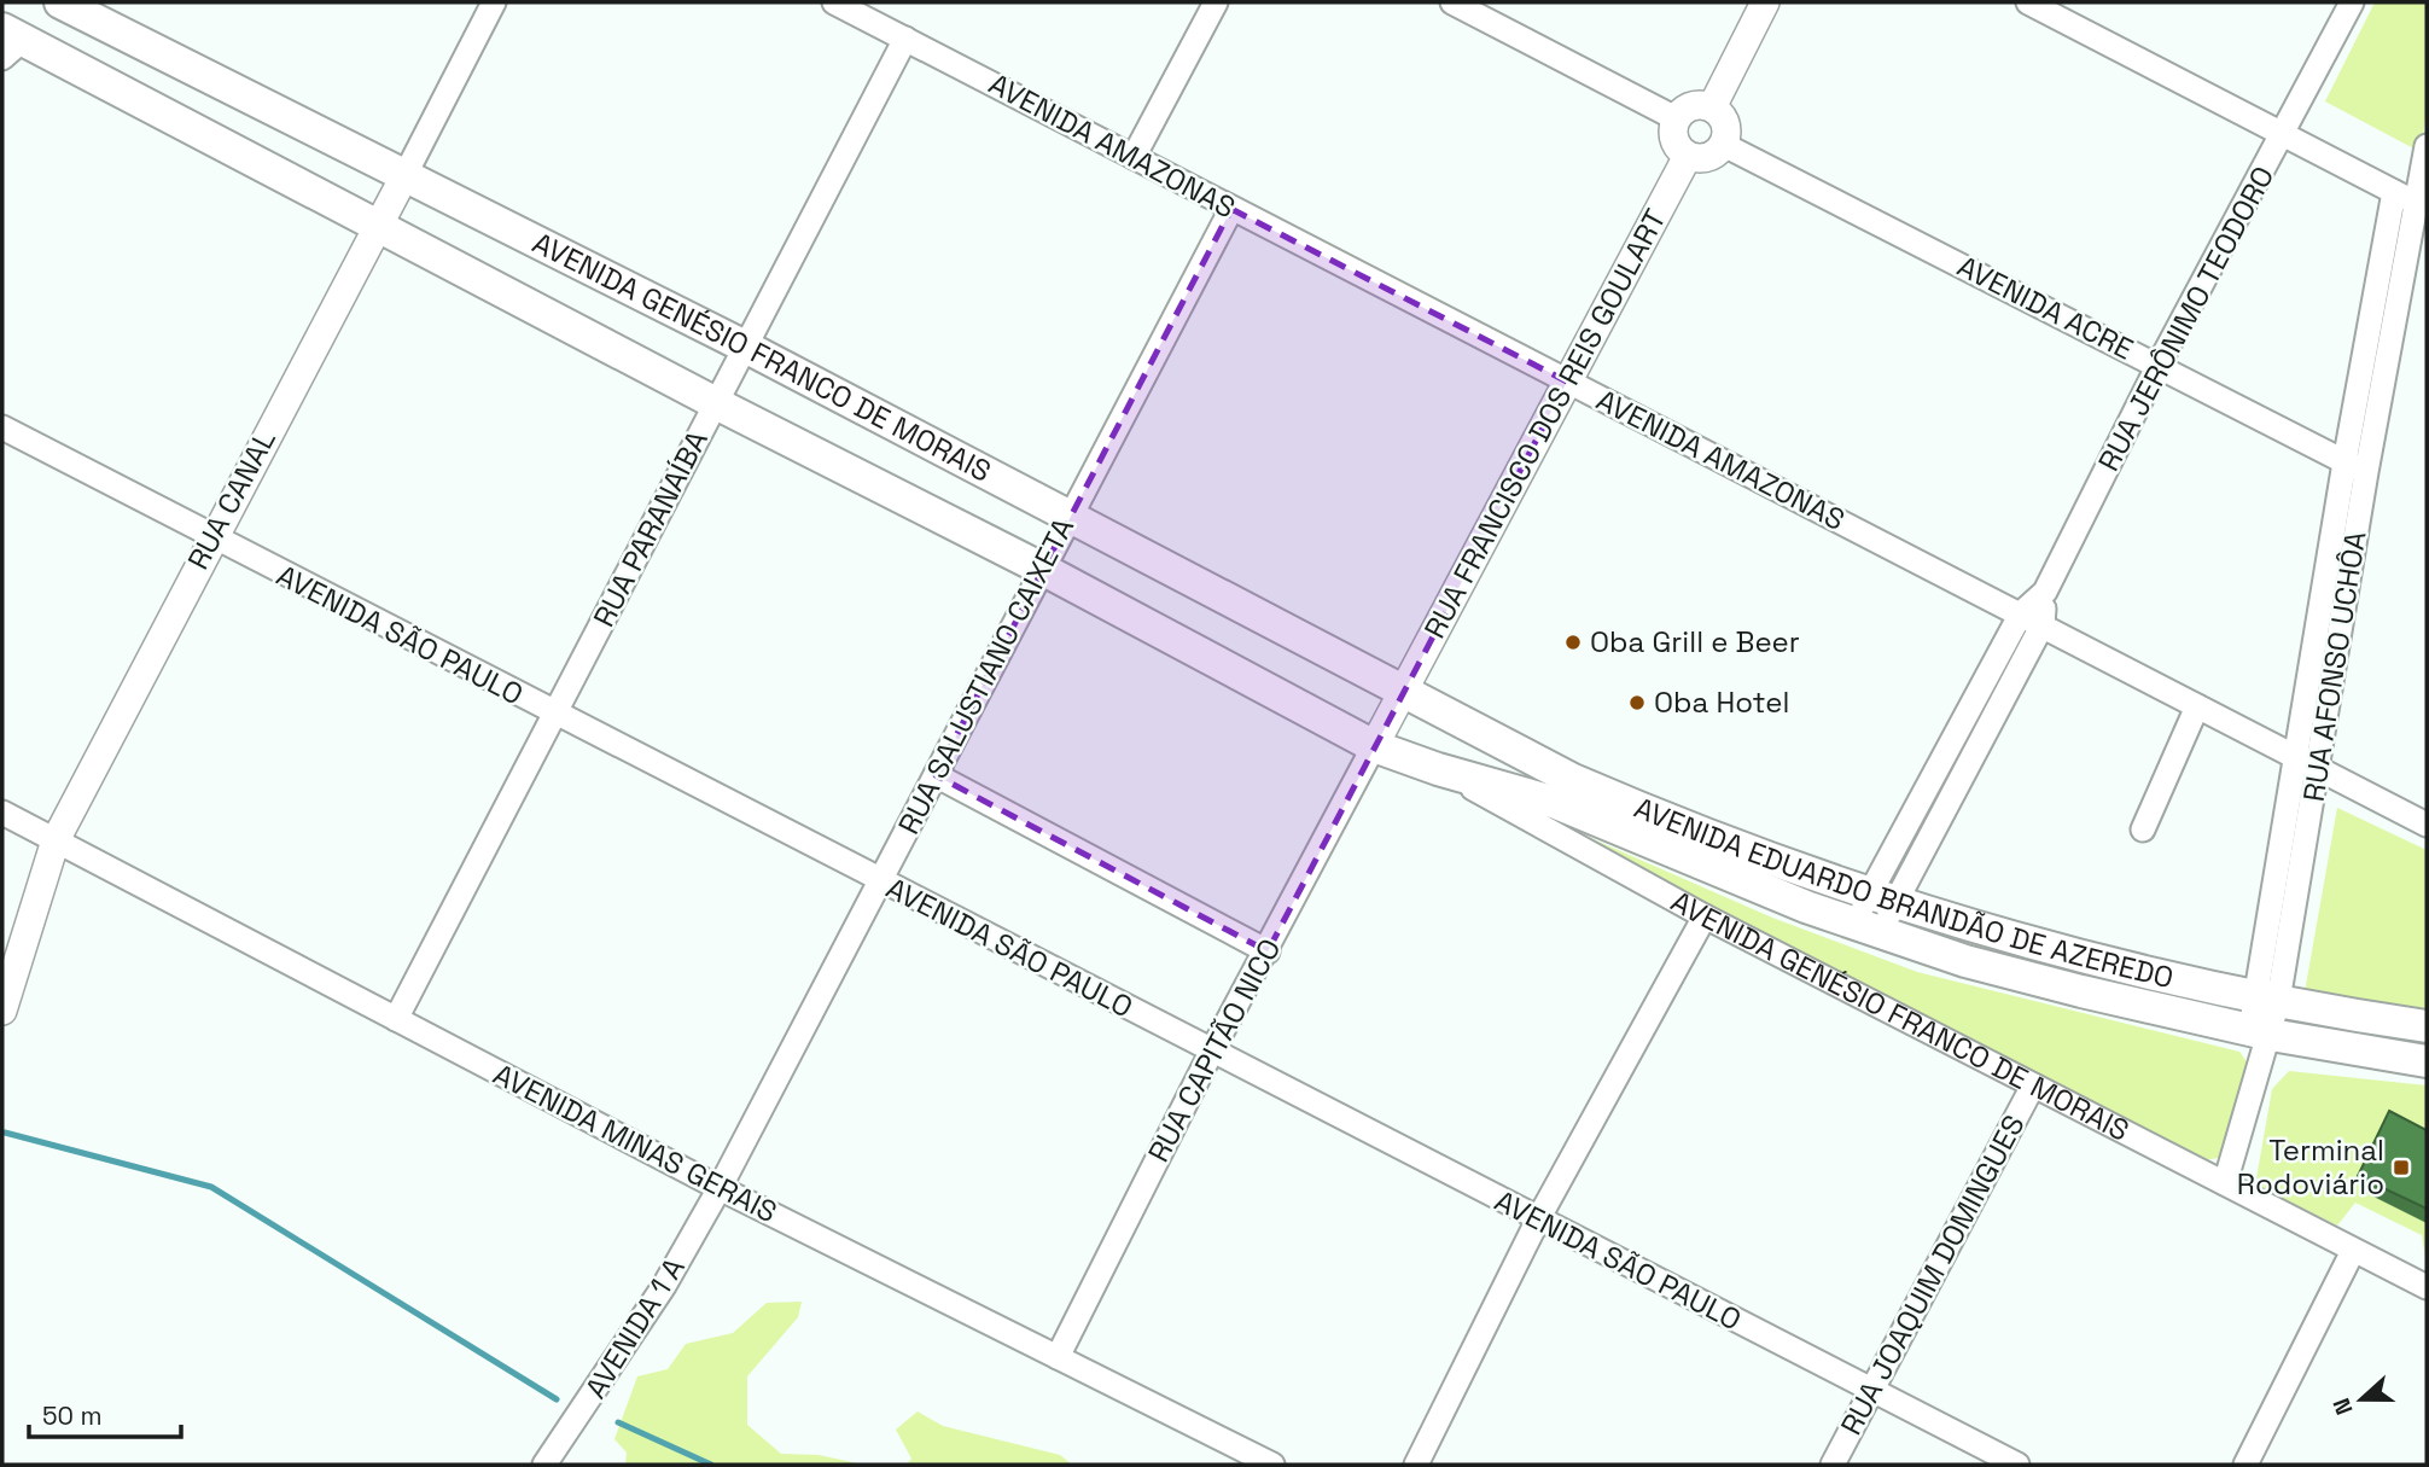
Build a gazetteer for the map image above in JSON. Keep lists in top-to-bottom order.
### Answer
{
  "streets": {
    "main road": ["AVENIDA GENÉSIO FRANCO DE MORAIS", "AVENIDA EDUARDO BRANDÃO DE AZEREDO"],
    "street": [
      "AVENIDA AMAZONAS",
      "AVENIDA ACRE",
      "RUA JERÔNIMO TEODORO",
      "RUA FRANCISCO DOS REIS GOULART",
      "RUA CANAL",
      "RUA PARANAÍBA",
      "AVENIDA SÃO PAULO",
      "RUA AFONSO UCHÔA",
      "RUA SALUSTIANO CAIXETA",
      "RUA CAPITÃO NICO",
      "AVENIDA MINAS GERAIS",
      "RUA JOAQUIM DOMINGUES",
      "AVENIDA 1 A"
    ]
  },
  "crossings": [
    ["AVENIDA AMAZONAS", "RUA JERÔNIMO TEODORO"],
    ["AVENIDA AMAZONAS", "RUA FRANCISCO DOS REIS GOULART"],
    ["AVENIDA AMAZONAS", "RUA PARANAÍBA"],
    ["AVENIDA AMAZONAS", "RUA AFONSO UCHÔA"],
    ["AVENIDA AMAZONAS", "RUA SALUSTIANO CAIXETA"],
    ["AVENIDA ACRE", "RUA JERÔNIMO TEODORO"],
    ["AVENIDA ACRE", "RUA FRANCISCO DOS REIS GOULART"],
    ["AVENIDA ACRE", "RUA AFONSO UCHÔA"],
    ["RUA JERÔNIMO TEODORO", "AVENIDA EDUARDO BRANDÃO DE AZEREDO"],
    ["AVENIDA GENÉSIO FRANCO DE MORAIS", "RUA FRANCISCO DOS REIS GOULART"],
    ["AVENIDA GENÉSIO FRANCO DE MORAIS", "RUA CANAL"],
    ["AVENIDA GENÉSIO FRANCO DE MORAIS", "RUA PARANAÍBA"],
    ["AVENIDA GENÉSIO FRANCO DE MORAIS", "RUA AFONSO UCHÔA"],
    ["AVENIDA GENÉSIO FRANCO DE MORAIS", "RUA SALUSTIANO CAIXETA"],
    ["AVENIDA GENÉSIO FRANCO DE MORAIS", "AVENIDA EDUARDO BRANDÃO DE AZEREDO"],
    ["AVENIDA GENÉSIO FRANCO DE MORAIS", "RUA CAPITÃO NICO"],
    ["AVENIDA GENÉSIO FRANCO DE MORAIS", "RUA JOAQUIM DOMINGUES"],
    ["RUA FRANCISCO DOS REIS GOULART", "AVENIDA EDUARDO BRANDÃO DE AZEREDO"],
    ["RUA CANAL", "AVENIDA SÃO PAULO"],
    ["RUA CANAL", "AVENIDA MINAS GERAIS"],
    ["RUA PARANAÍBA", "AVENIDA SÃO PAULO"],
    ["RUA PARANAÍBA", "AVENIDA MINAS GERAIS"],
    ["AVENIDA SÃO PAULO", "RUA SALUSTIANO CAIXETA"],
    ["AVENIDA SÃO PAULO", "RUA CAPITÃO NICO"],
    ["AVENIDA SÃO PAULO", "RUA JOAQUIM DOMINGUES"],
    ["RUA AFONSO UCHÔA", "AVENIDA EDUARDO BRANDÃO DE AZEREDO"],
    ["RUA SALUSTIANO CAIXETA", "AVENIDA MINAS GERAIS"],
    ["RUA SALUSTIANO CAIXETA", "AVENIDA 1 A"],
    ["RUA CAPITÃO NICO", "AVENIDA MINAS GERAIS"],
    ["AVENIDA MINAS GERAIS", "AVENIDA 1 A"]
  ],
  "places": {
    "other": ["Oba Grill e Beer", "Oba Hotel"],
    "transit": ["Terminal Rodoviário"]
  },
  "scale_bar": "50 m",
  "north": "left"
}
